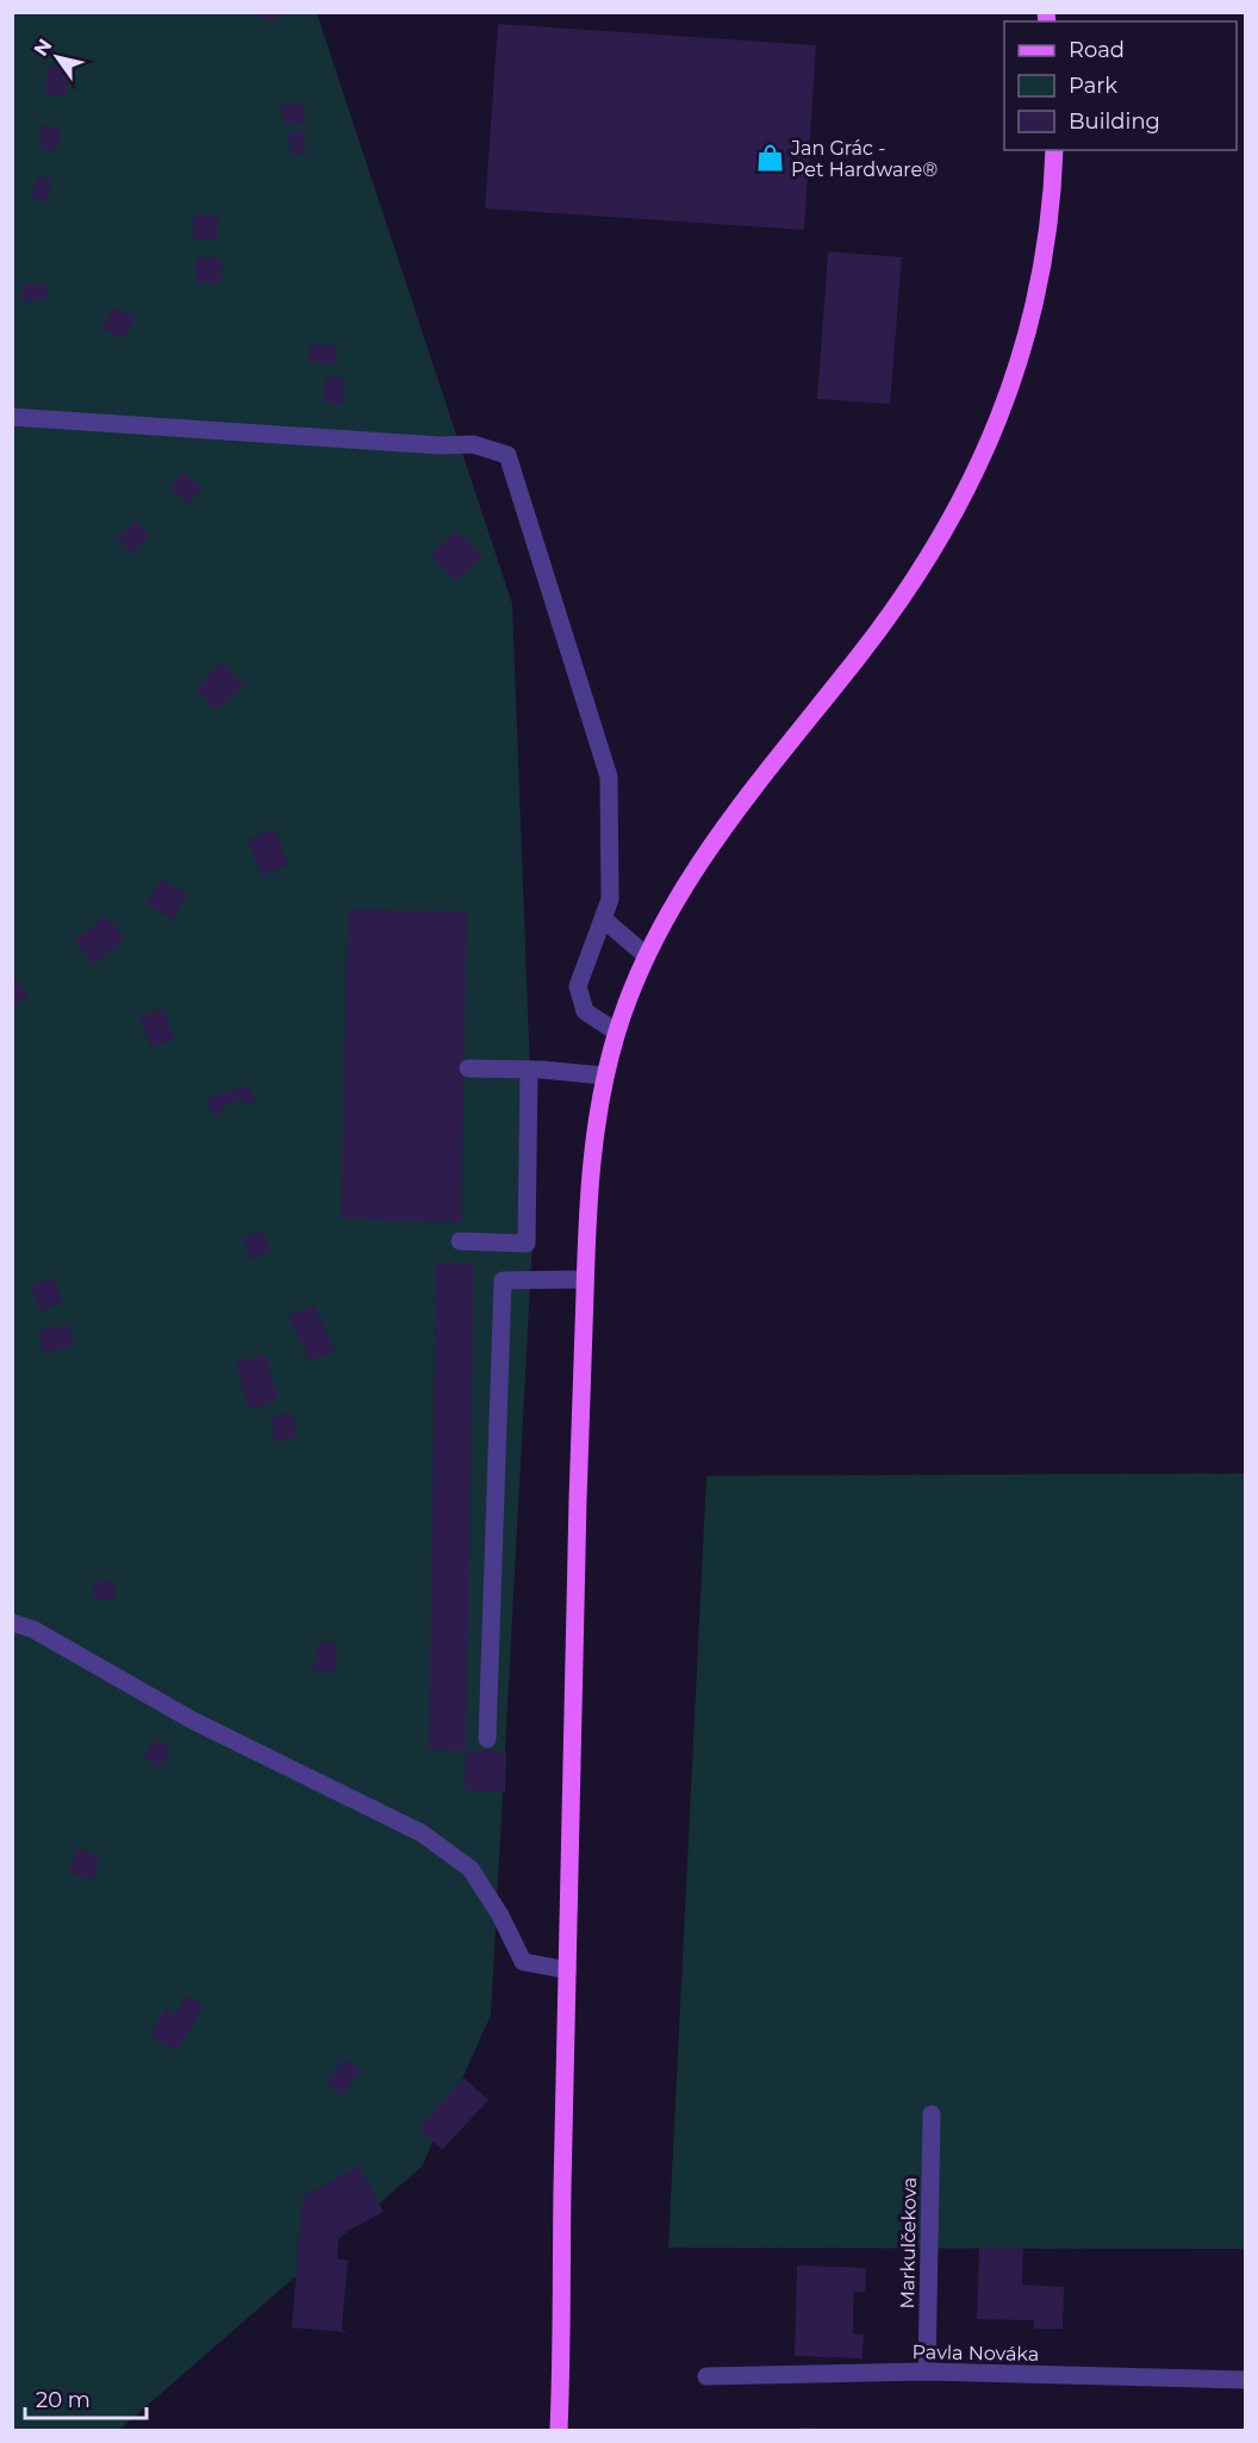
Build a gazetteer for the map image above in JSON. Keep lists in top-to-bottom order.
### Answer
{
  "streets": {
    "street": ["Markulčekova", "Pavla Nováka"]
  },
  "crossings": [
    ["Markulčekova", "Pavla Nováka"]
  ],
  "places": {
    "shop": ["Jan Grác - Pet Hardware®"]
  },
  "legend": ["Road", "Park", "Building"],
  "scale_bar": "20 m",
  "north": "top left"
}
